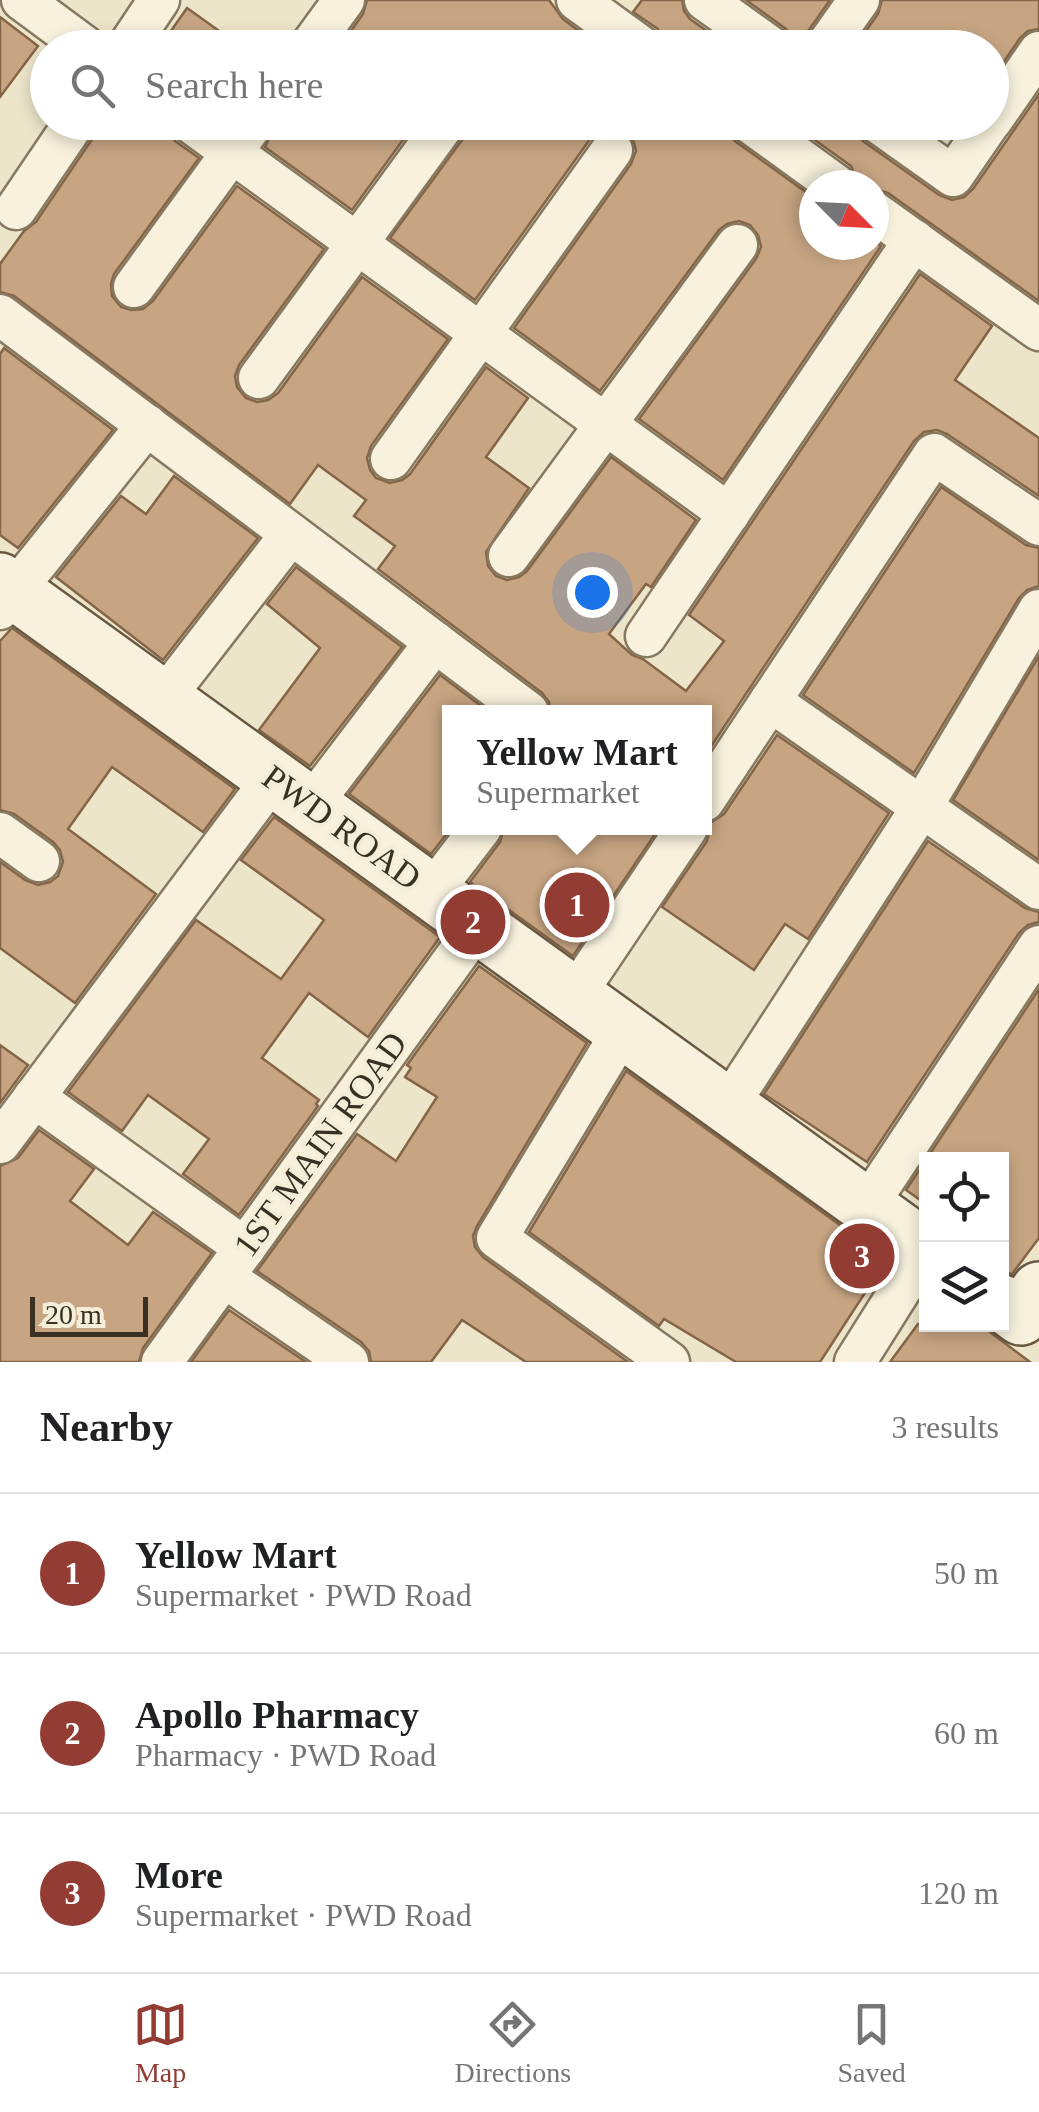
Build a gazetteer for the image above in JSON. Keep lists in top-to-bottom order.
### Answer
{
  "streets": {
    "street": ["PWD ROAD", "1ST MAIN ROAD"]
  },
  "crossings": [
    ["PWD ROAD", "1ST MAIN ROAD"]
  ],
  "scale_bar": "20 m",
  "north": "bottom right",
  "page": {
    "search": "Search here",
    "popup": ["Yellow Mart", "Supermarket"],
    "pins": ["1", "2", "3"],
    "scale": "20 m",
    "heading": ["Nearby", "3 results"],
    "list": [
      {
        "mark": "1",
        "name": "Yellow Mart",
        "note": "Supermarket · PWD Road",
        "value": "50 m"
      },
      {
        "mark": "2",
        "name": "Apollo Pharmacy",
        "note": "Pharmacy · PWD Road",
        "value": "60 m"
      },
      {
        "mark": "3",
        "name": "More",
        "note": "Supermarket · PWD Road",
        "value": "120 m"
      }
    ],
    "nav": ["Map", "Directions", "Saved"]
  }
}
